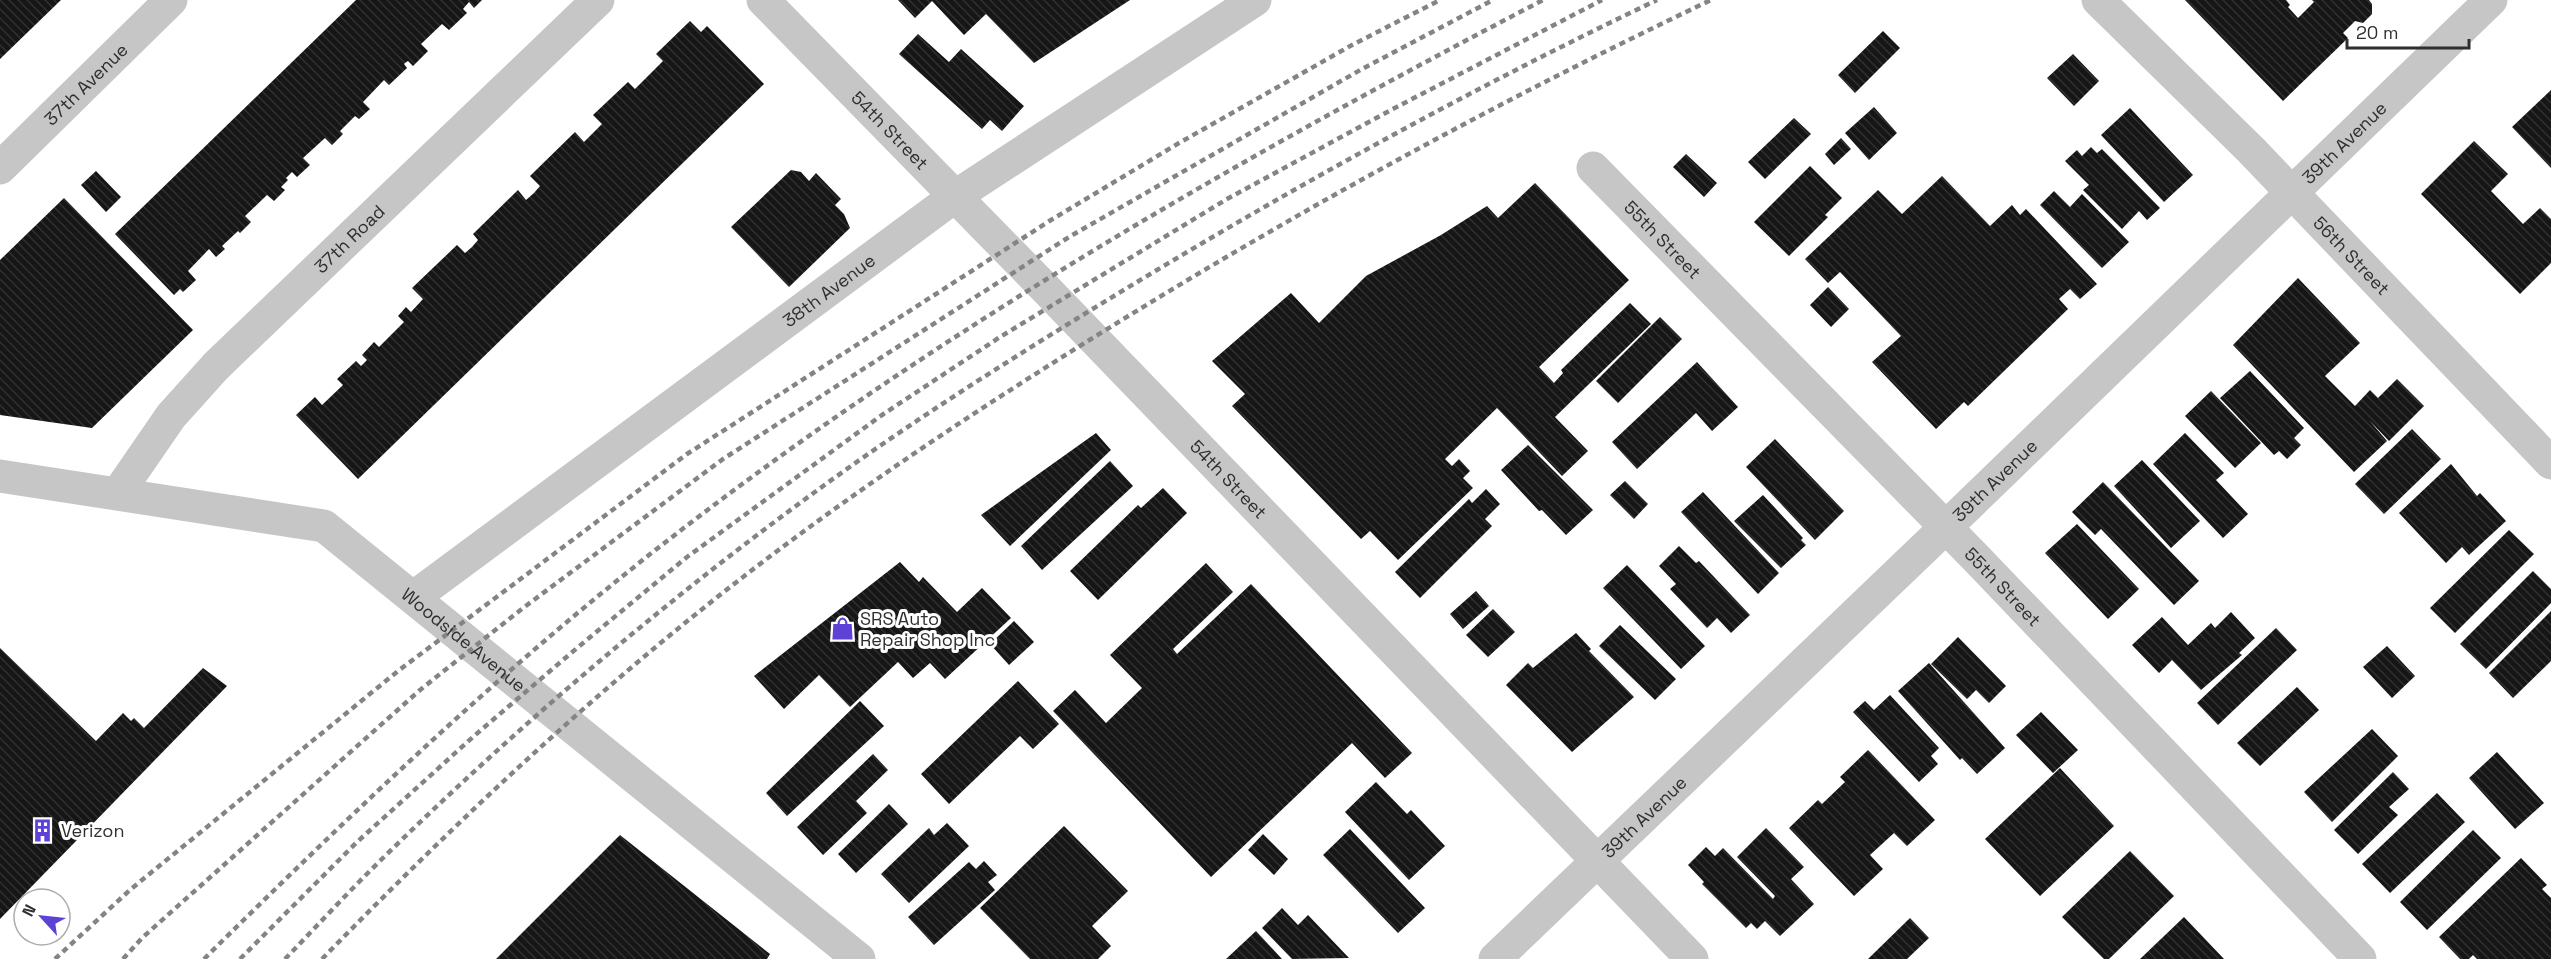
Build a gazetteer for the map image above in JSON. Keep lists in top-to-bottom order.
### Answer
{
  "streets": {
    "street": [
      "37th Avenue",
      "54th Street",
      "39th Avenue",
      "37th Road",
      "55th Street",
      "56th Street",
      "38th Avenue",
      "Woodside Avenue"
    ]
  },
  "crossings": [
    ["54th Street", "39th Avenue"],
    ["54th Street", "38th Avenue"],
    ["39th Avenue", "55th Street"],
    ["39th Avenue", "56th Street"],
    ["37th Road", "Woodside Avenue"],
    ["38th Avenue", "Woodside Avenue"]
  ],
  "places": {
    "shop": ["SRS Auto Repair Shop Inc"],
    "building": ["Verizon"]
  },
  "scale_bar": "20 m",
  "north": "top left"
}
